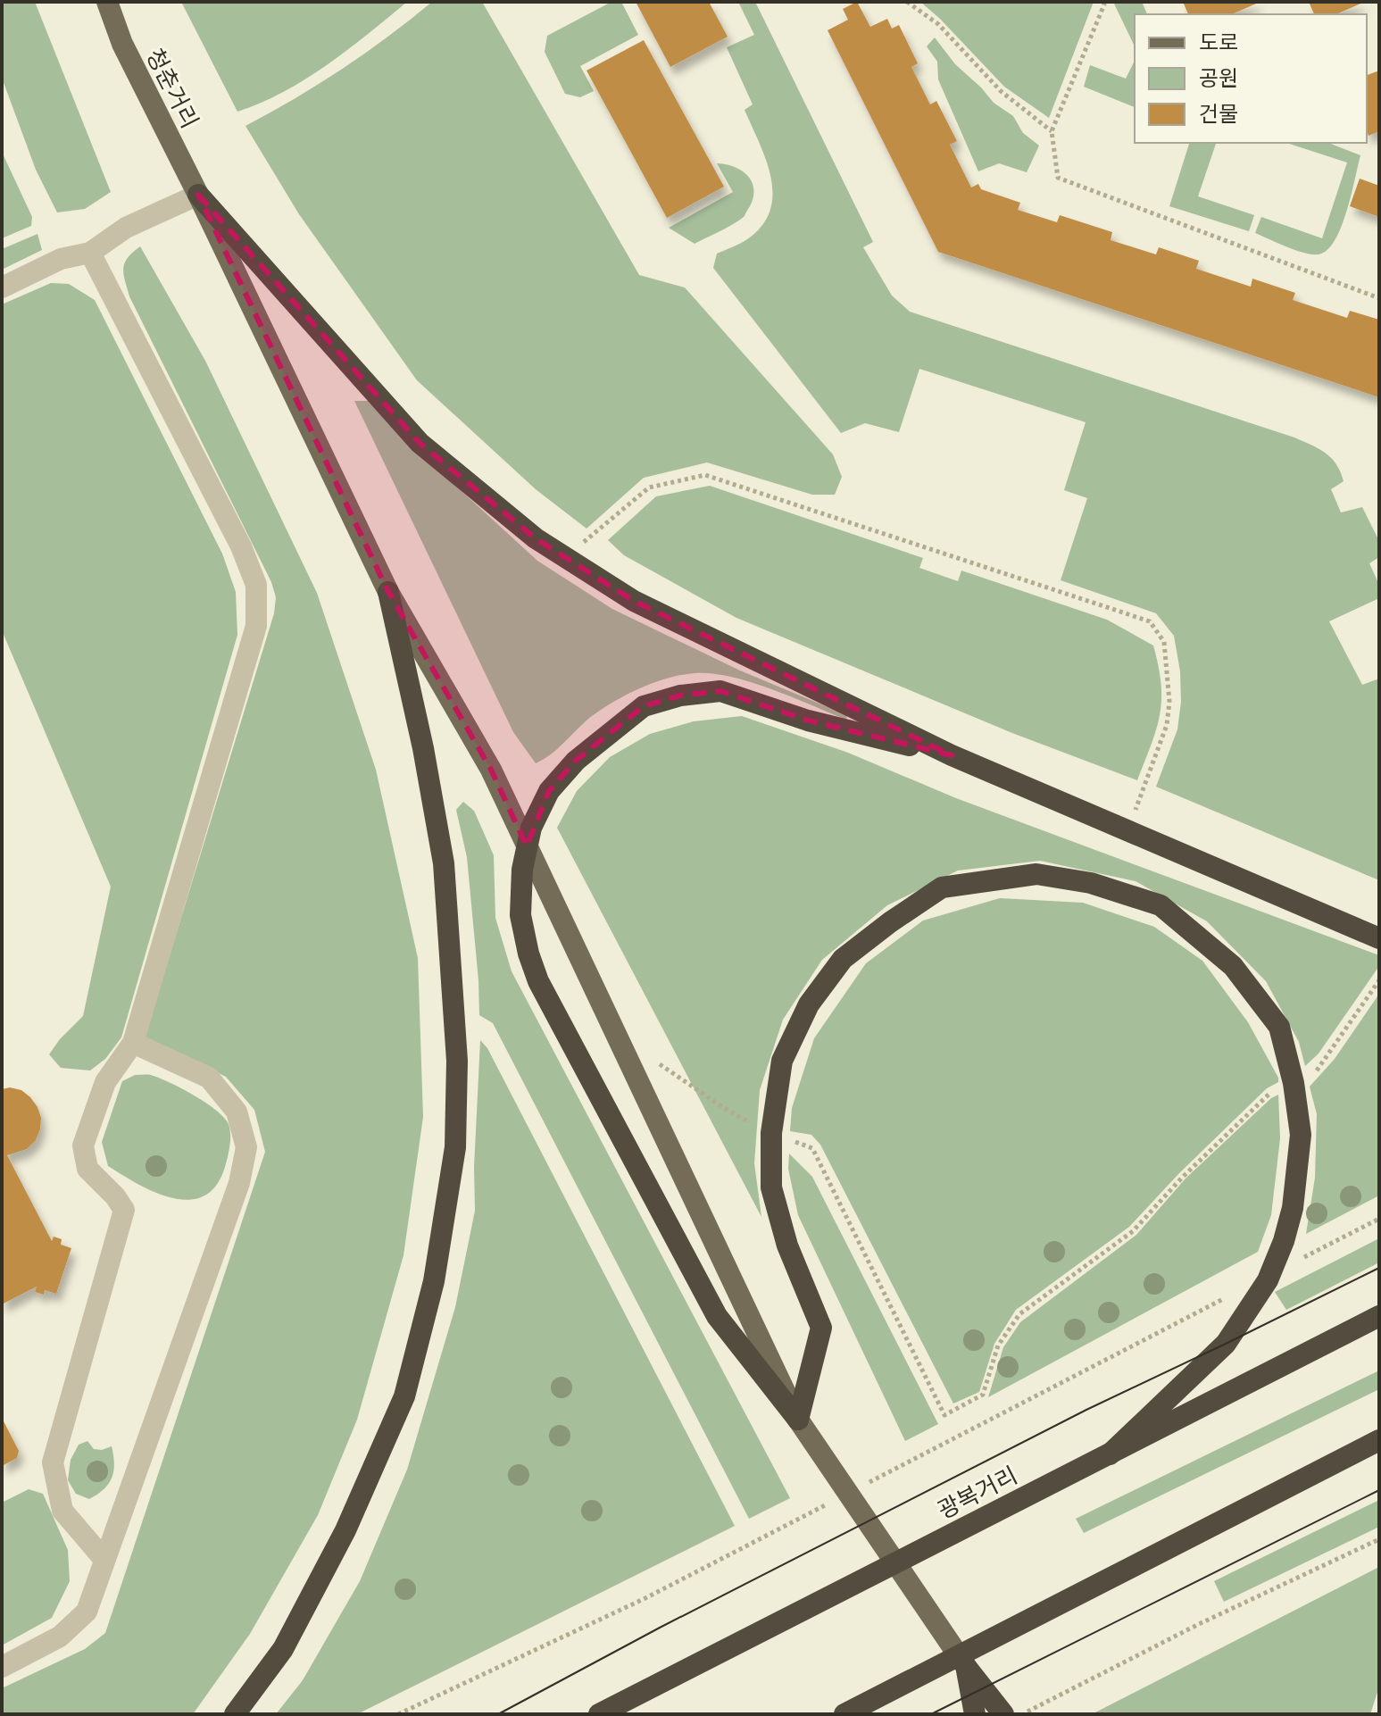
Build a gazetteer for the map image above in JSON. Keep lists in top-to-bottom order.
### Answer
{
  "streets": {
    "highway": ["광복거리"],
    "main road": ["청춘거리"]
  },
  "legend": ["도로", "공원", "건물"]
}
